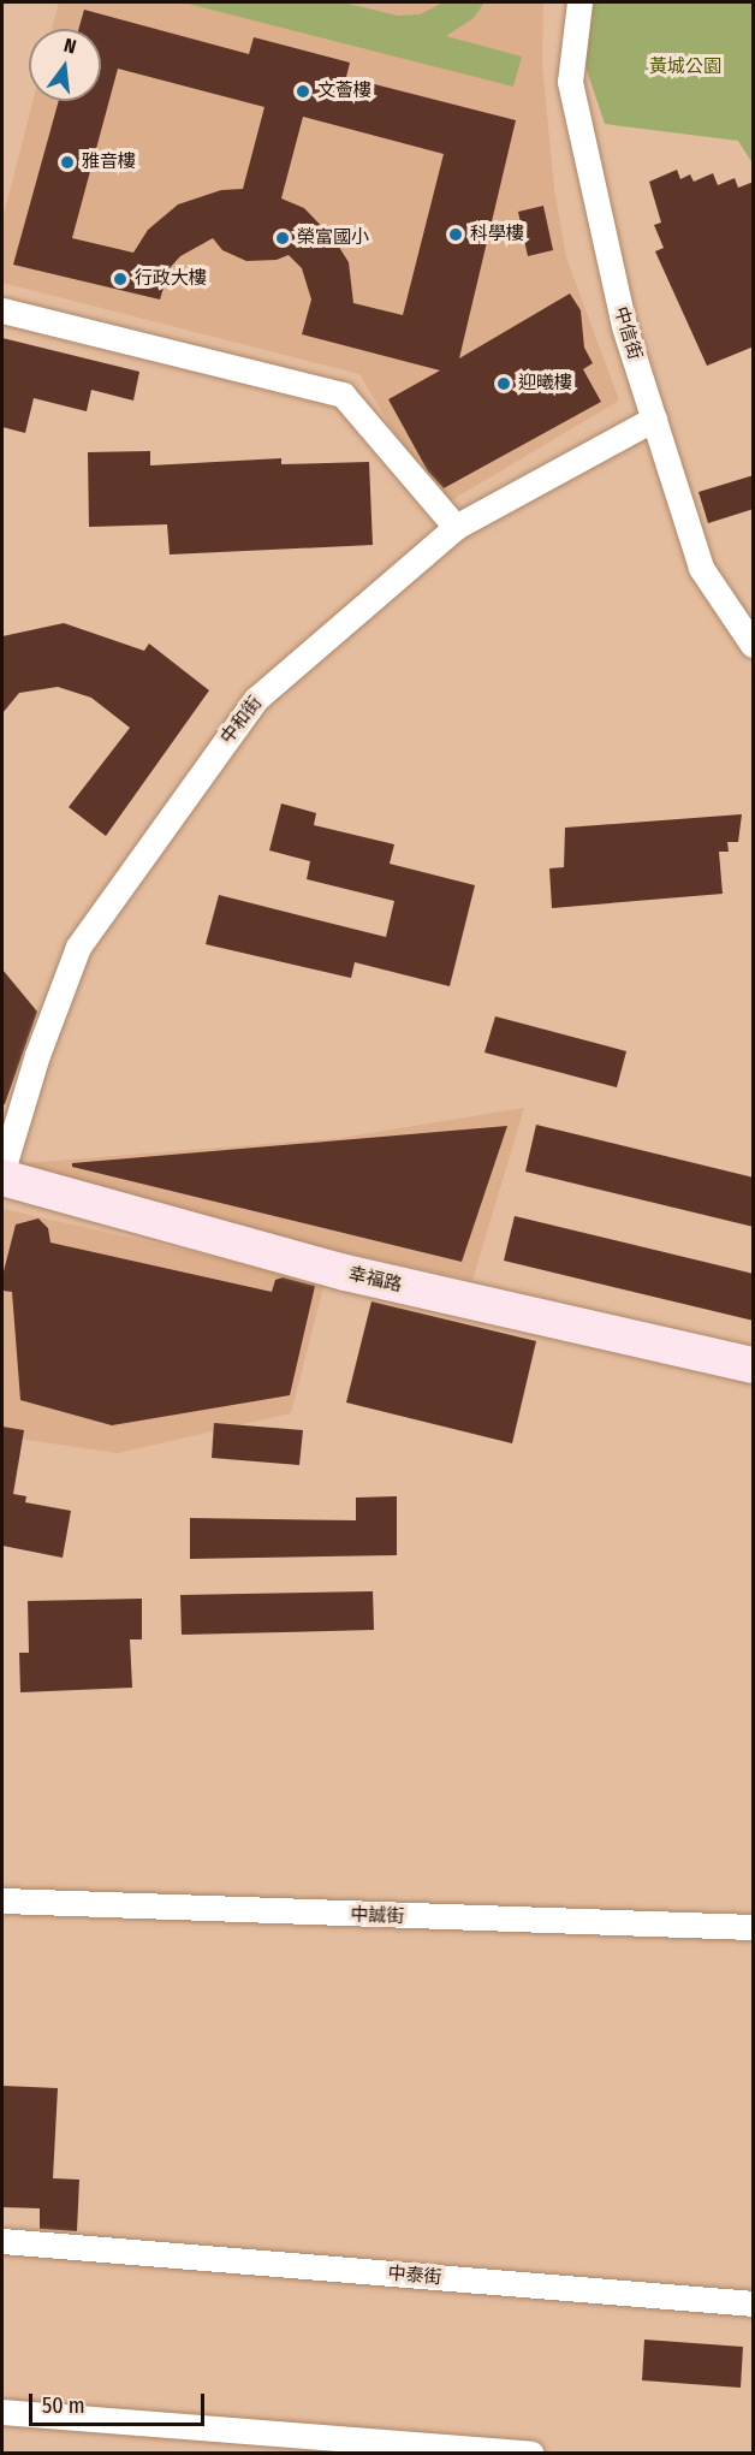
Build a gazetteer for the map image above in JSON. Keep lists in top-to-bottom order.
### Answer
{
  "streets": {
    "street": [
      "中信街",
      "中和街",
      "幸福路",
      "中誠街",
      "中泰街"
    ]
  },
  "crossings": [
    ["中信街", "中和街"]
  ],
  "parks": ["黃城公園"],
  "places": [
    "文薈樓",
    "雅音樓",
    "科學樓",
    "榮富國小",
    "行政大樓",
    "迎曦樓"
  ],
  "scale_bar": "50 m",
  "north": "top"
}
